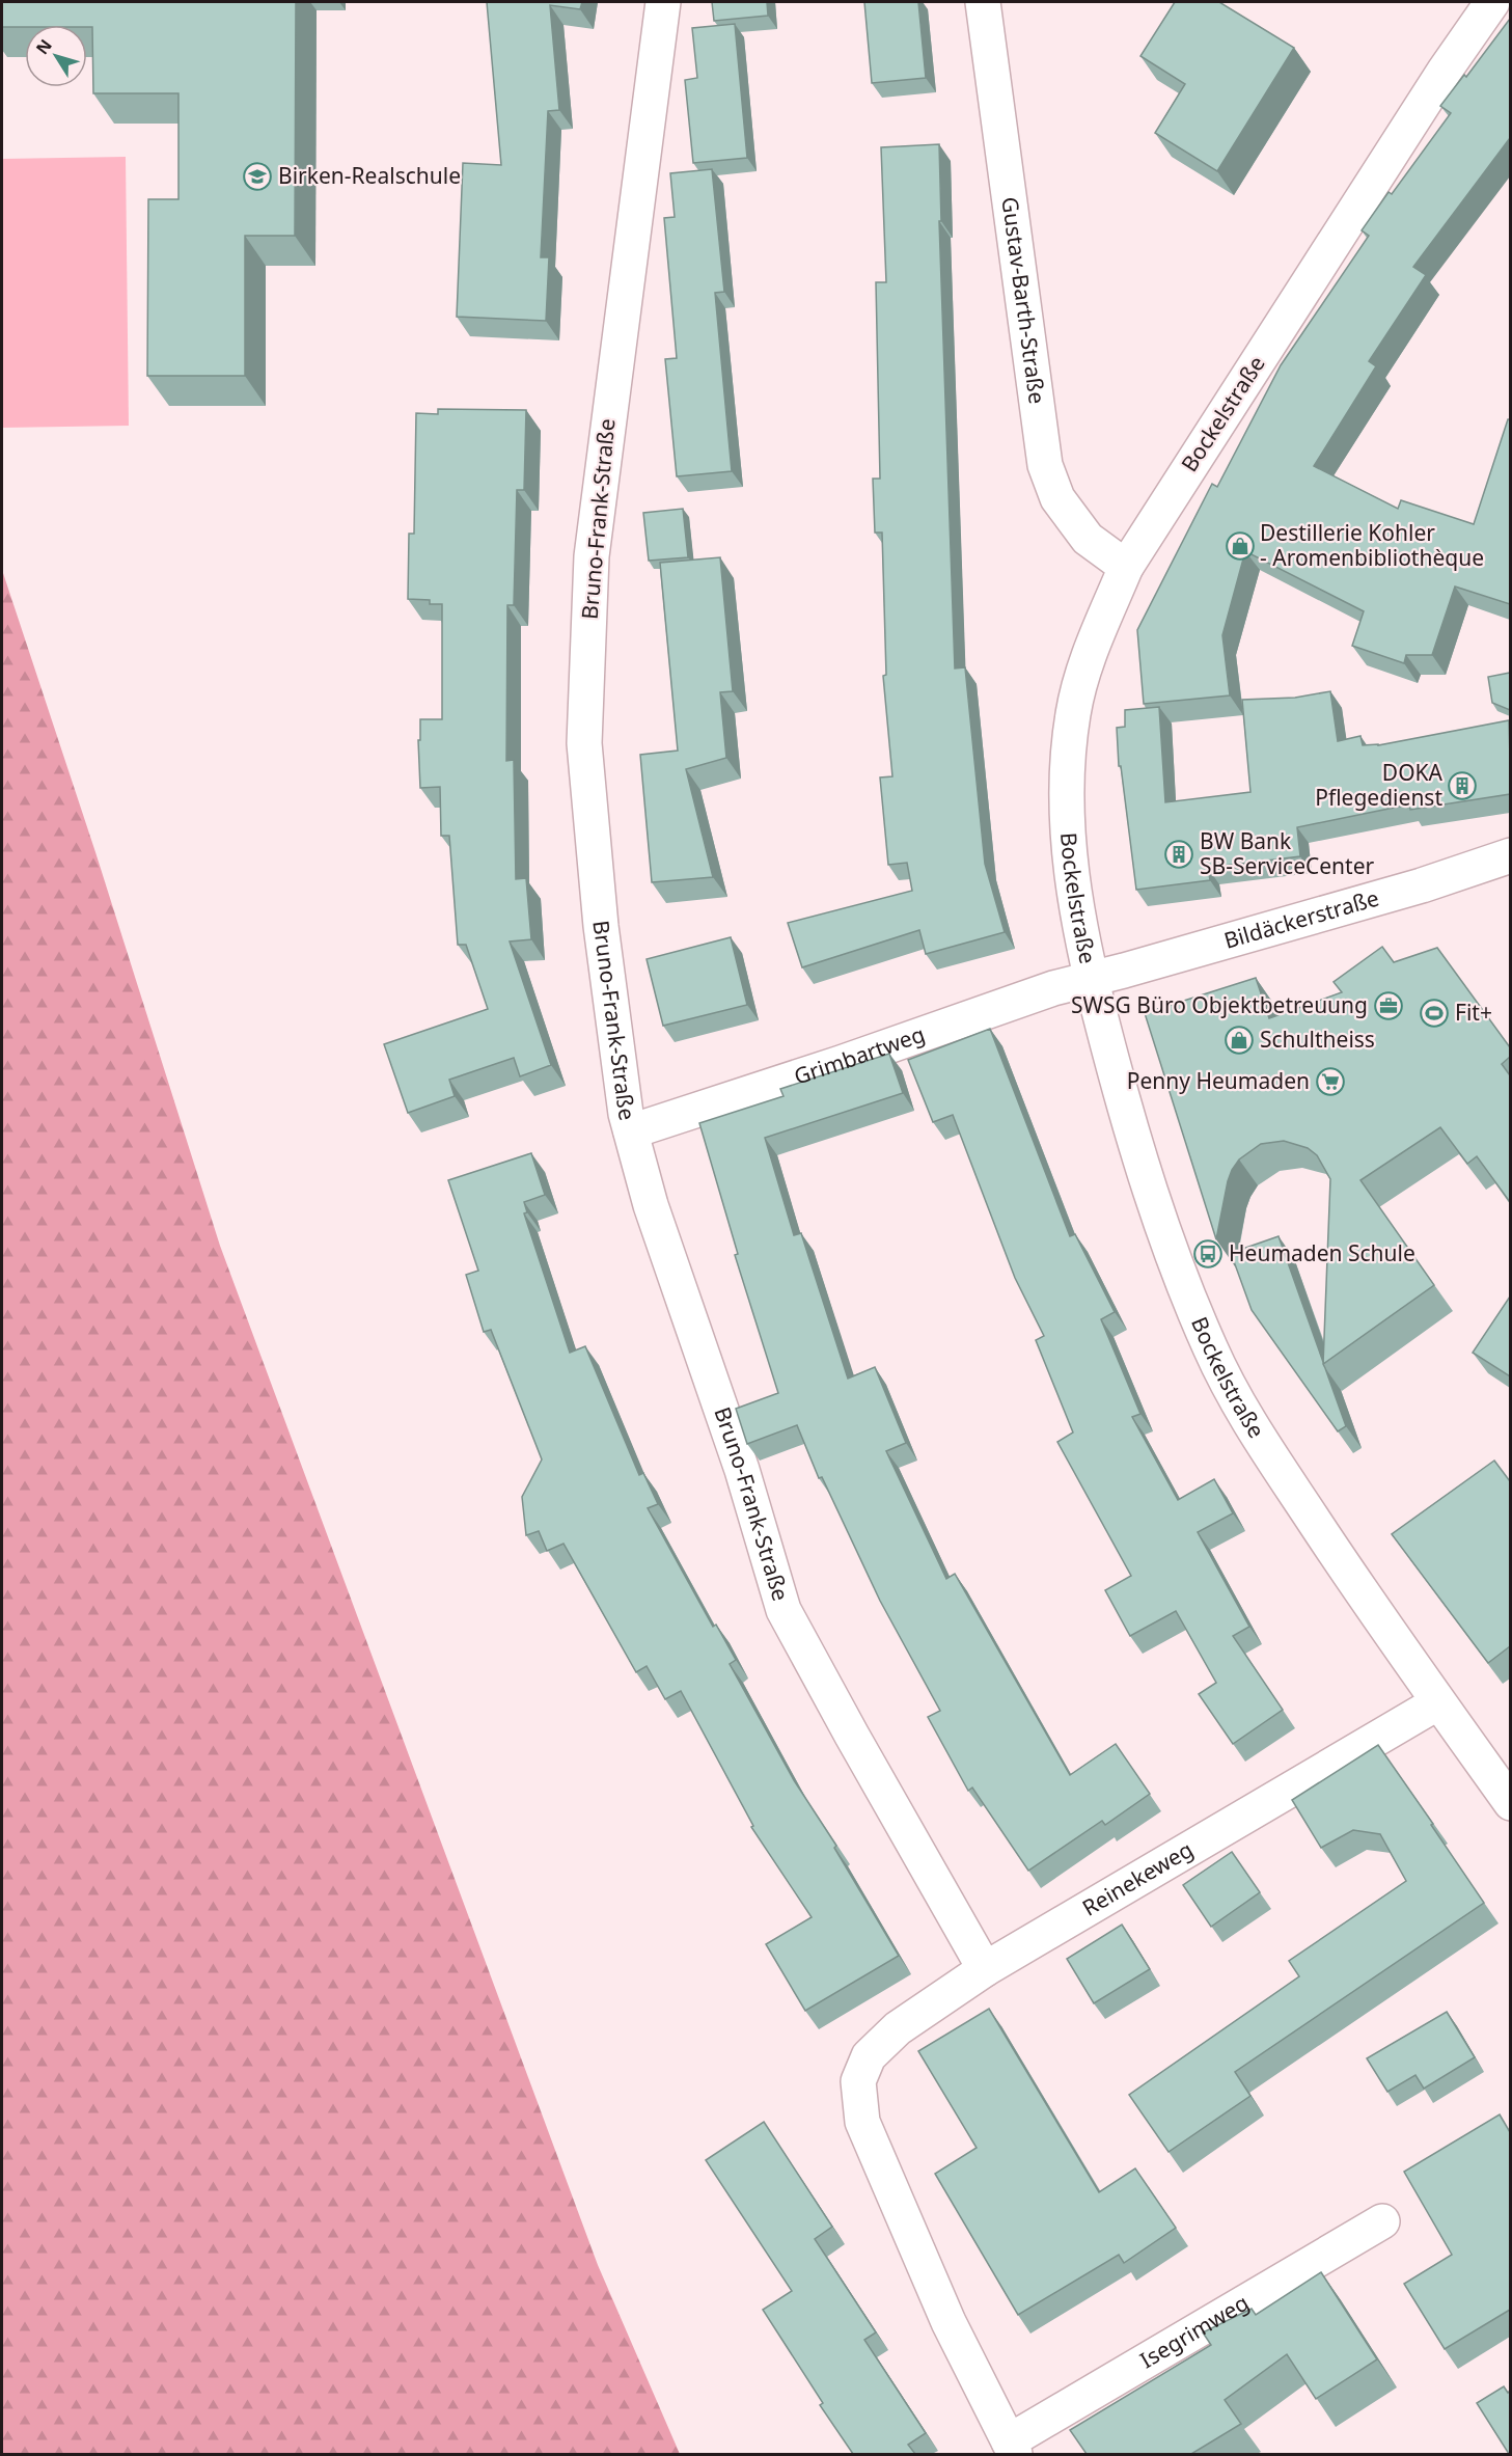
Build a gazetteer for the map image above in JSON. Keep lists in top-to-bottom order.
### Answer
{
  "streets": {
    "street": [
      "Gustav-Barth-Straße",
      "Bockelstraße",
      "Bruno-Frank-Straße",
      "Bildäckerstraße",
      "Grimbartweg",
      "Reinekeweg",
      "Isegrimweg"
    ]
  },
  "crossings": [
    ["Gustav-Barth-Straße", "Bockelstraße"],
    ["Bockelstraße", "Bildäckerstraße"],
    ["Bockelstraße", "Grimbartweg"],
    ["Bockelstraße", "Reinekeweg"],
    ["Bruno-Frank-Straße", "Grimbartweg"],
    ["Bruno-Frank-Straße", "Reinekeweg"],
    ["Bildäckerstraße", "Grimbartweg"],
    ["Reinekeweg", "Isegrimweg"]
  ],
  "places": {
    "school or university": ["Birken-Realschule"],
    "shop": ["Destillerie Kohler - Aromenbibliothèque", "Schultheiss"],
    "building": ["DOKA Pflegedienst", "BW Bank SB-ServiceCenter"],
    "office": ["SWSG Büro Objektbetreuung"],
    "sports": ["Fit+"],
    "supermarket": ["Penny Heumaden"],
    "bus stop": ["Heumaden Schule"]
  },
  "north": "top left"
}
